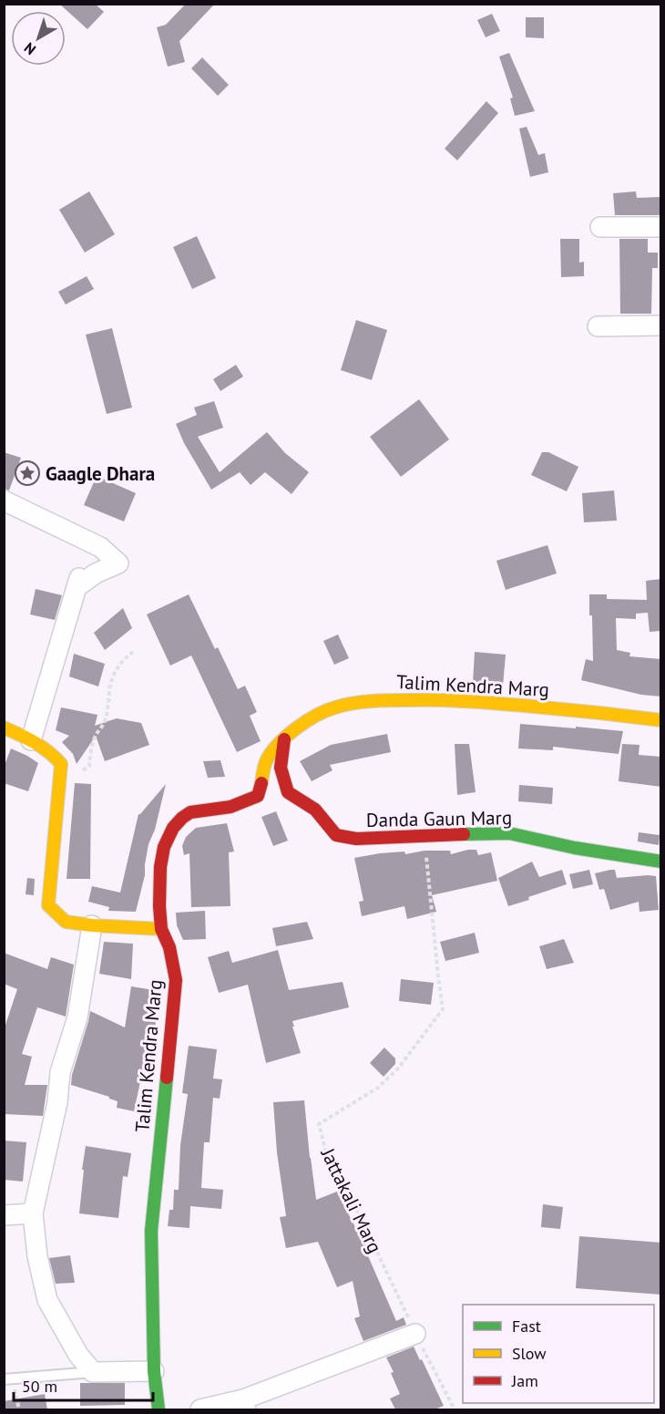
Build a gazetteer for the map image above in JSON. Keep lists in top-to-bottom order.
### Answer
{
  "streets": {
    "street": ["Talim Kendra Marg", "Danda Gaun Marg"],
    "path": ["Jattakali Marg"]
  },
  "crossings": [
    ["Talim Kendra Marg", "Danda Gaun Marg"],
    ["Danda Gaun Marg", "Jattakali Marg"]
  ],
  "places": {
    "place": ["Gaagle Dhara"]
  },
  "legend": ["Fast", "Slow", "Jam"],
  "scale_bar": "50 m",
  "north": "bottom left"
}
